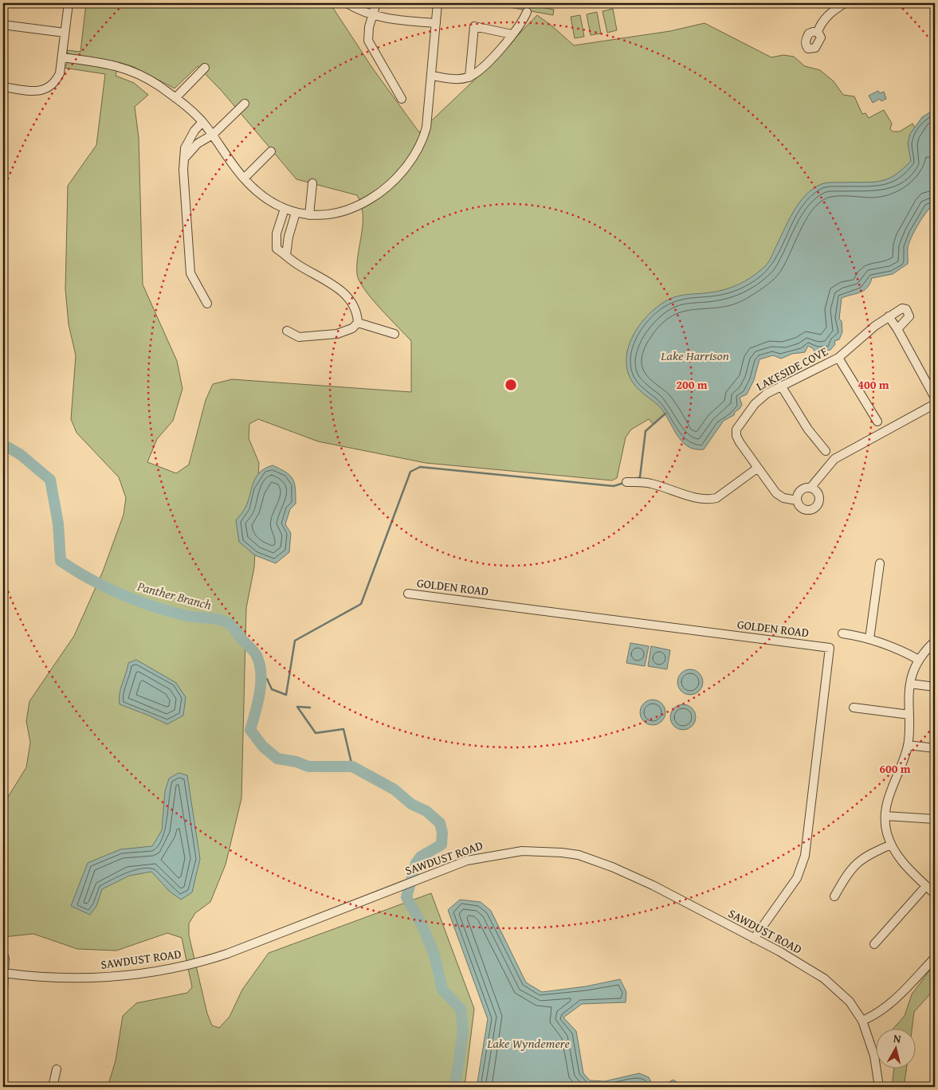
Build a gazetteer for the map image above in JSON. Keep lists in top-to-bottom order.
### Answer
{
  "streets": {
    "street": ["LAKESIDE COVE", "GOLDEN ROAD", "SAWDUST ROAD"]
  },
  "crossings": [
    ["GOLDEN ROAD", "SAWDUST ROAD"]
  ],
  "water": ["Lake Harrison", "Panther Branch", "Lake Wyndemere"],
  "north": "top",
  "rings": ["200 m", "400 m", "600 m"]
}
